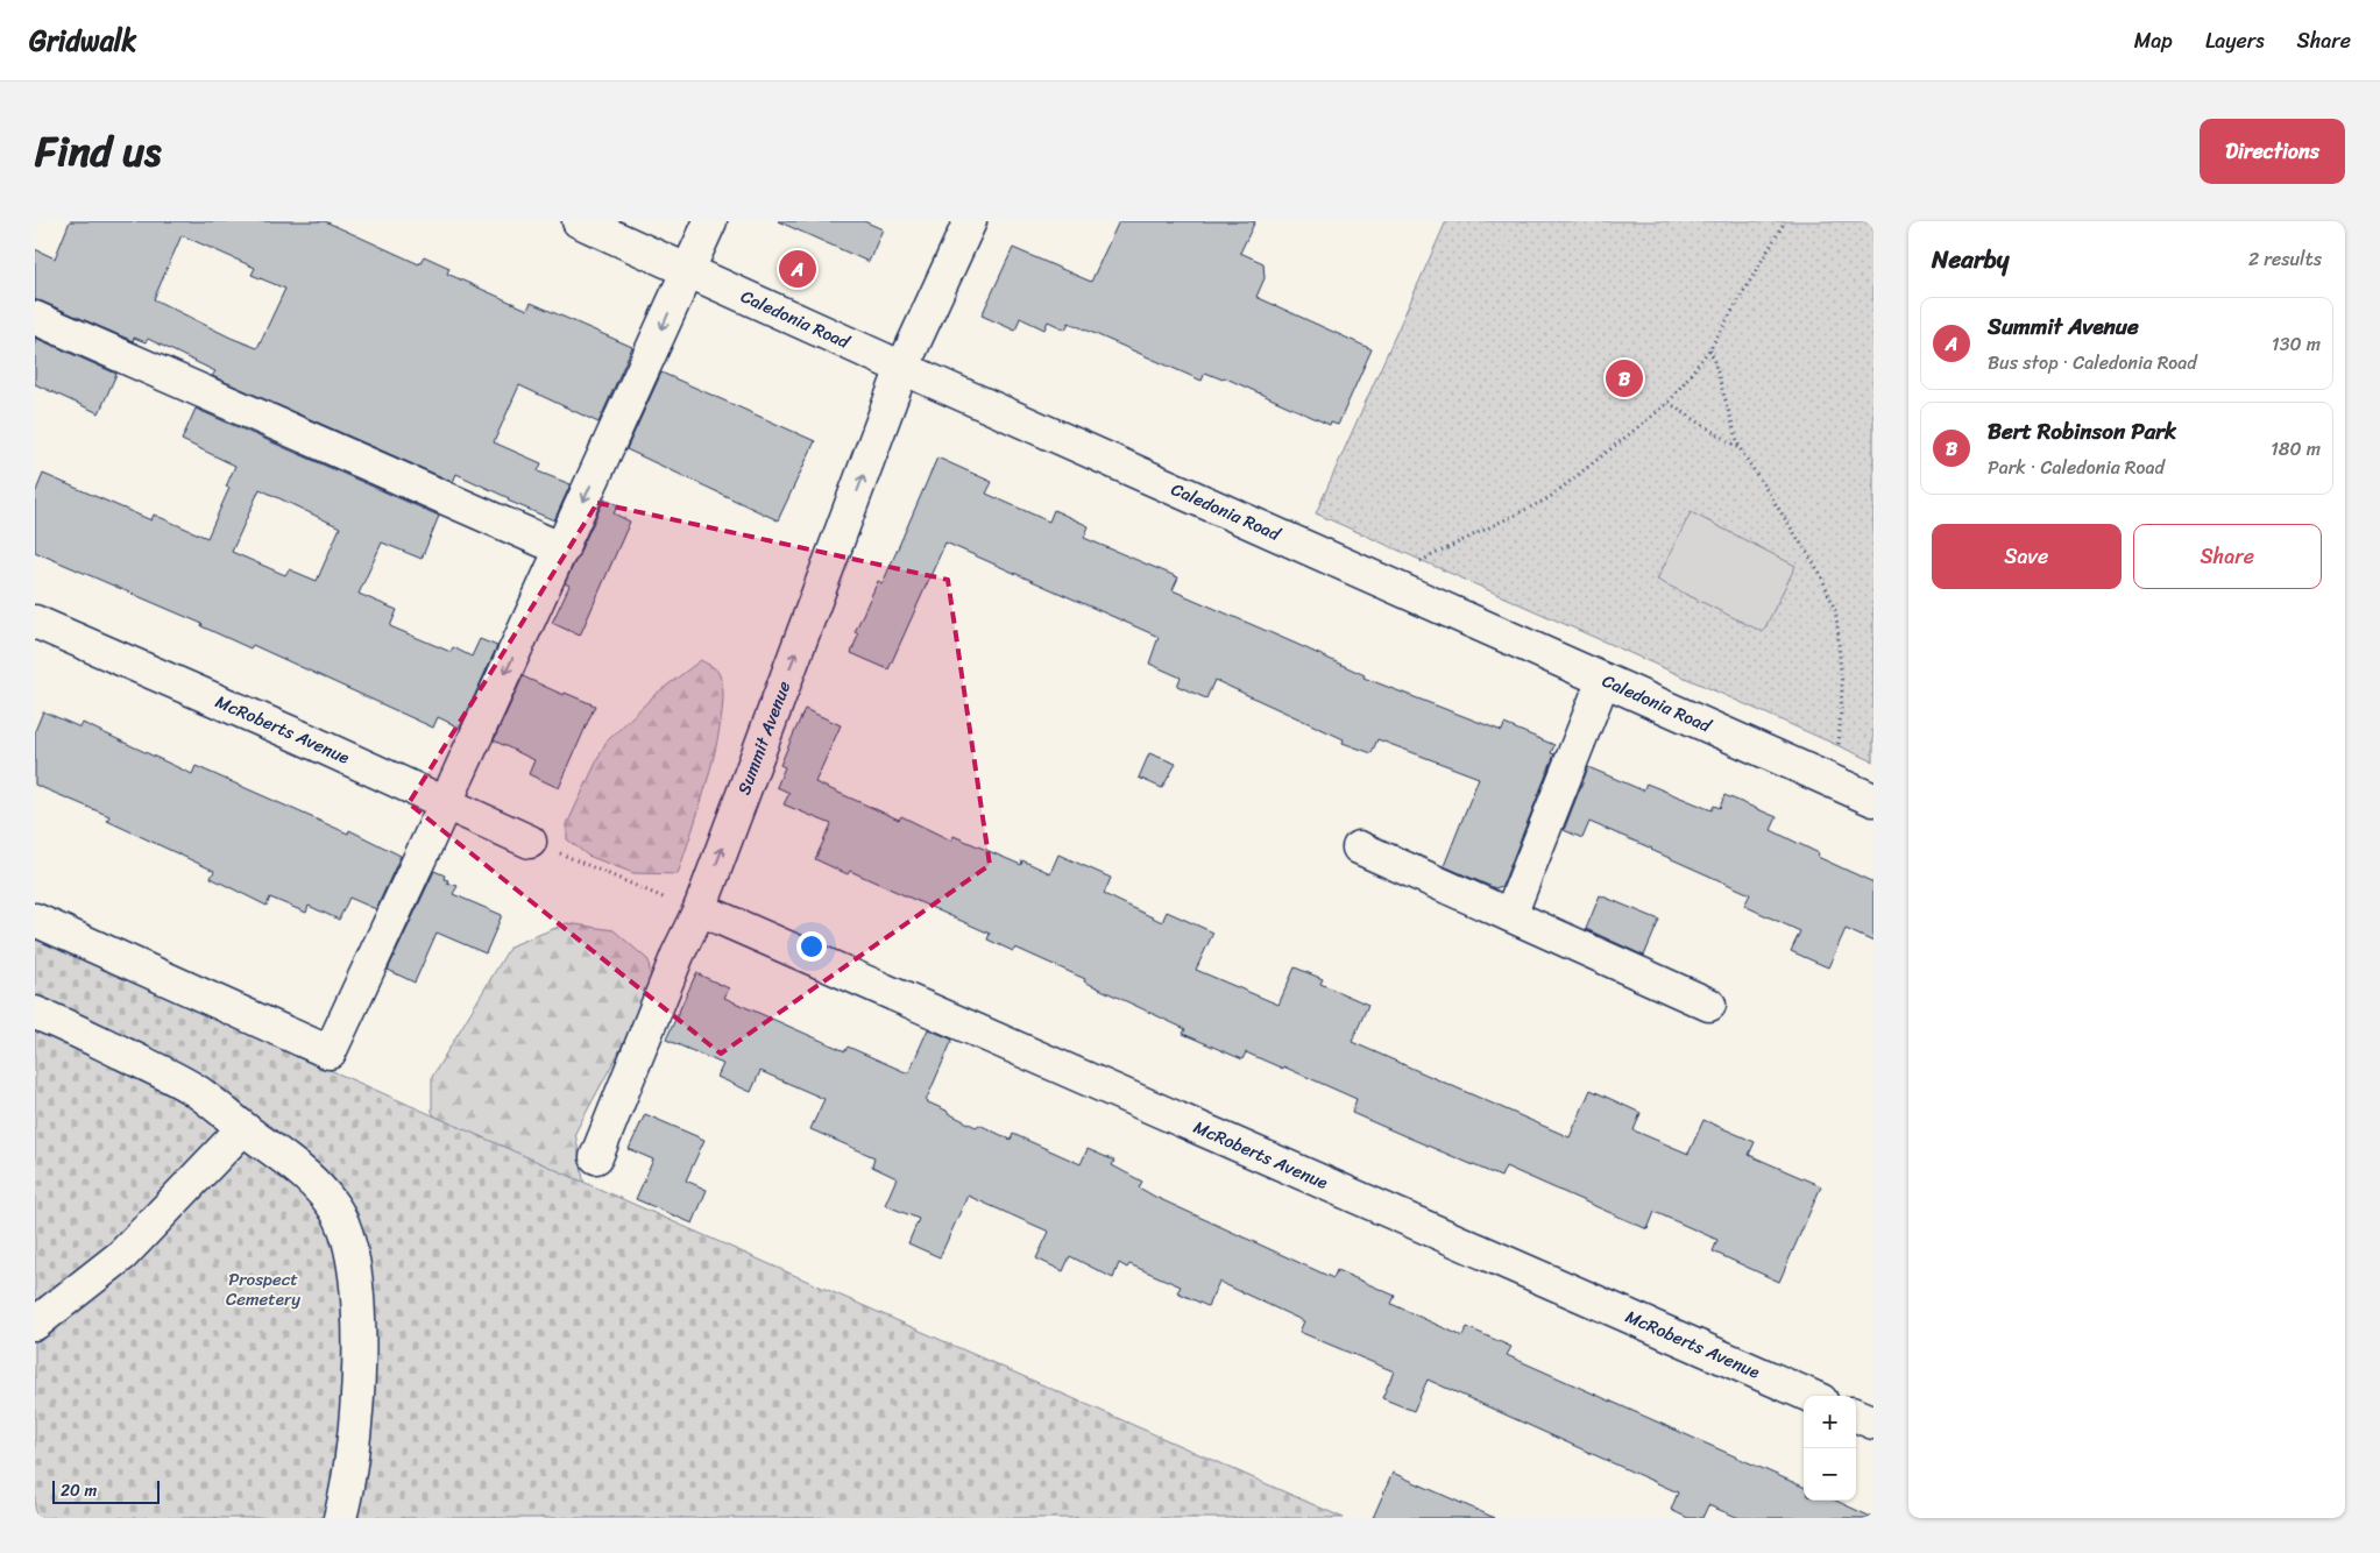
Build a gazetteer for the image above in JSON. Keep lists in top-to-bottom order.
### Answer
{
  "streets": {
    "street": ["Caledonia Road", "McRoberts Avenue", "Summit Avenue"]
  },
  "crossings": [
    ["Caledonia Road", "Summit Avenue"],
    ["McRoberts Avenue", "Summit Avenue"]
  ],
  "parks": ["Prospect Cemetery"],
  "scale_bar": "20 m",
  "page": {
    "header": "Gridwalk",
    "nav": ["Map", "Layers", "Share"],
    "title": "Find us",
    "buttons": [
      "Directions",
      ["Save", "Share"]
    ],
    "heading": ["Nearby", "2 results"],
    "pins": ["A", "B"],
    "list": [
      {
        "mark": "A",
        "name": "Summit Avenue",
        "note": "Bus stop · Caledonia Road",
        "value": "130 m"
      },
      {
        "mark": "B",
        "name": "Bert Robinson Park",
        "note": "Park · Caledonia Road",
        "value": "180 m"
      }
    ],
    "map_buttons": ["+", "−"],
    "scale": "20 m"
  }
}
